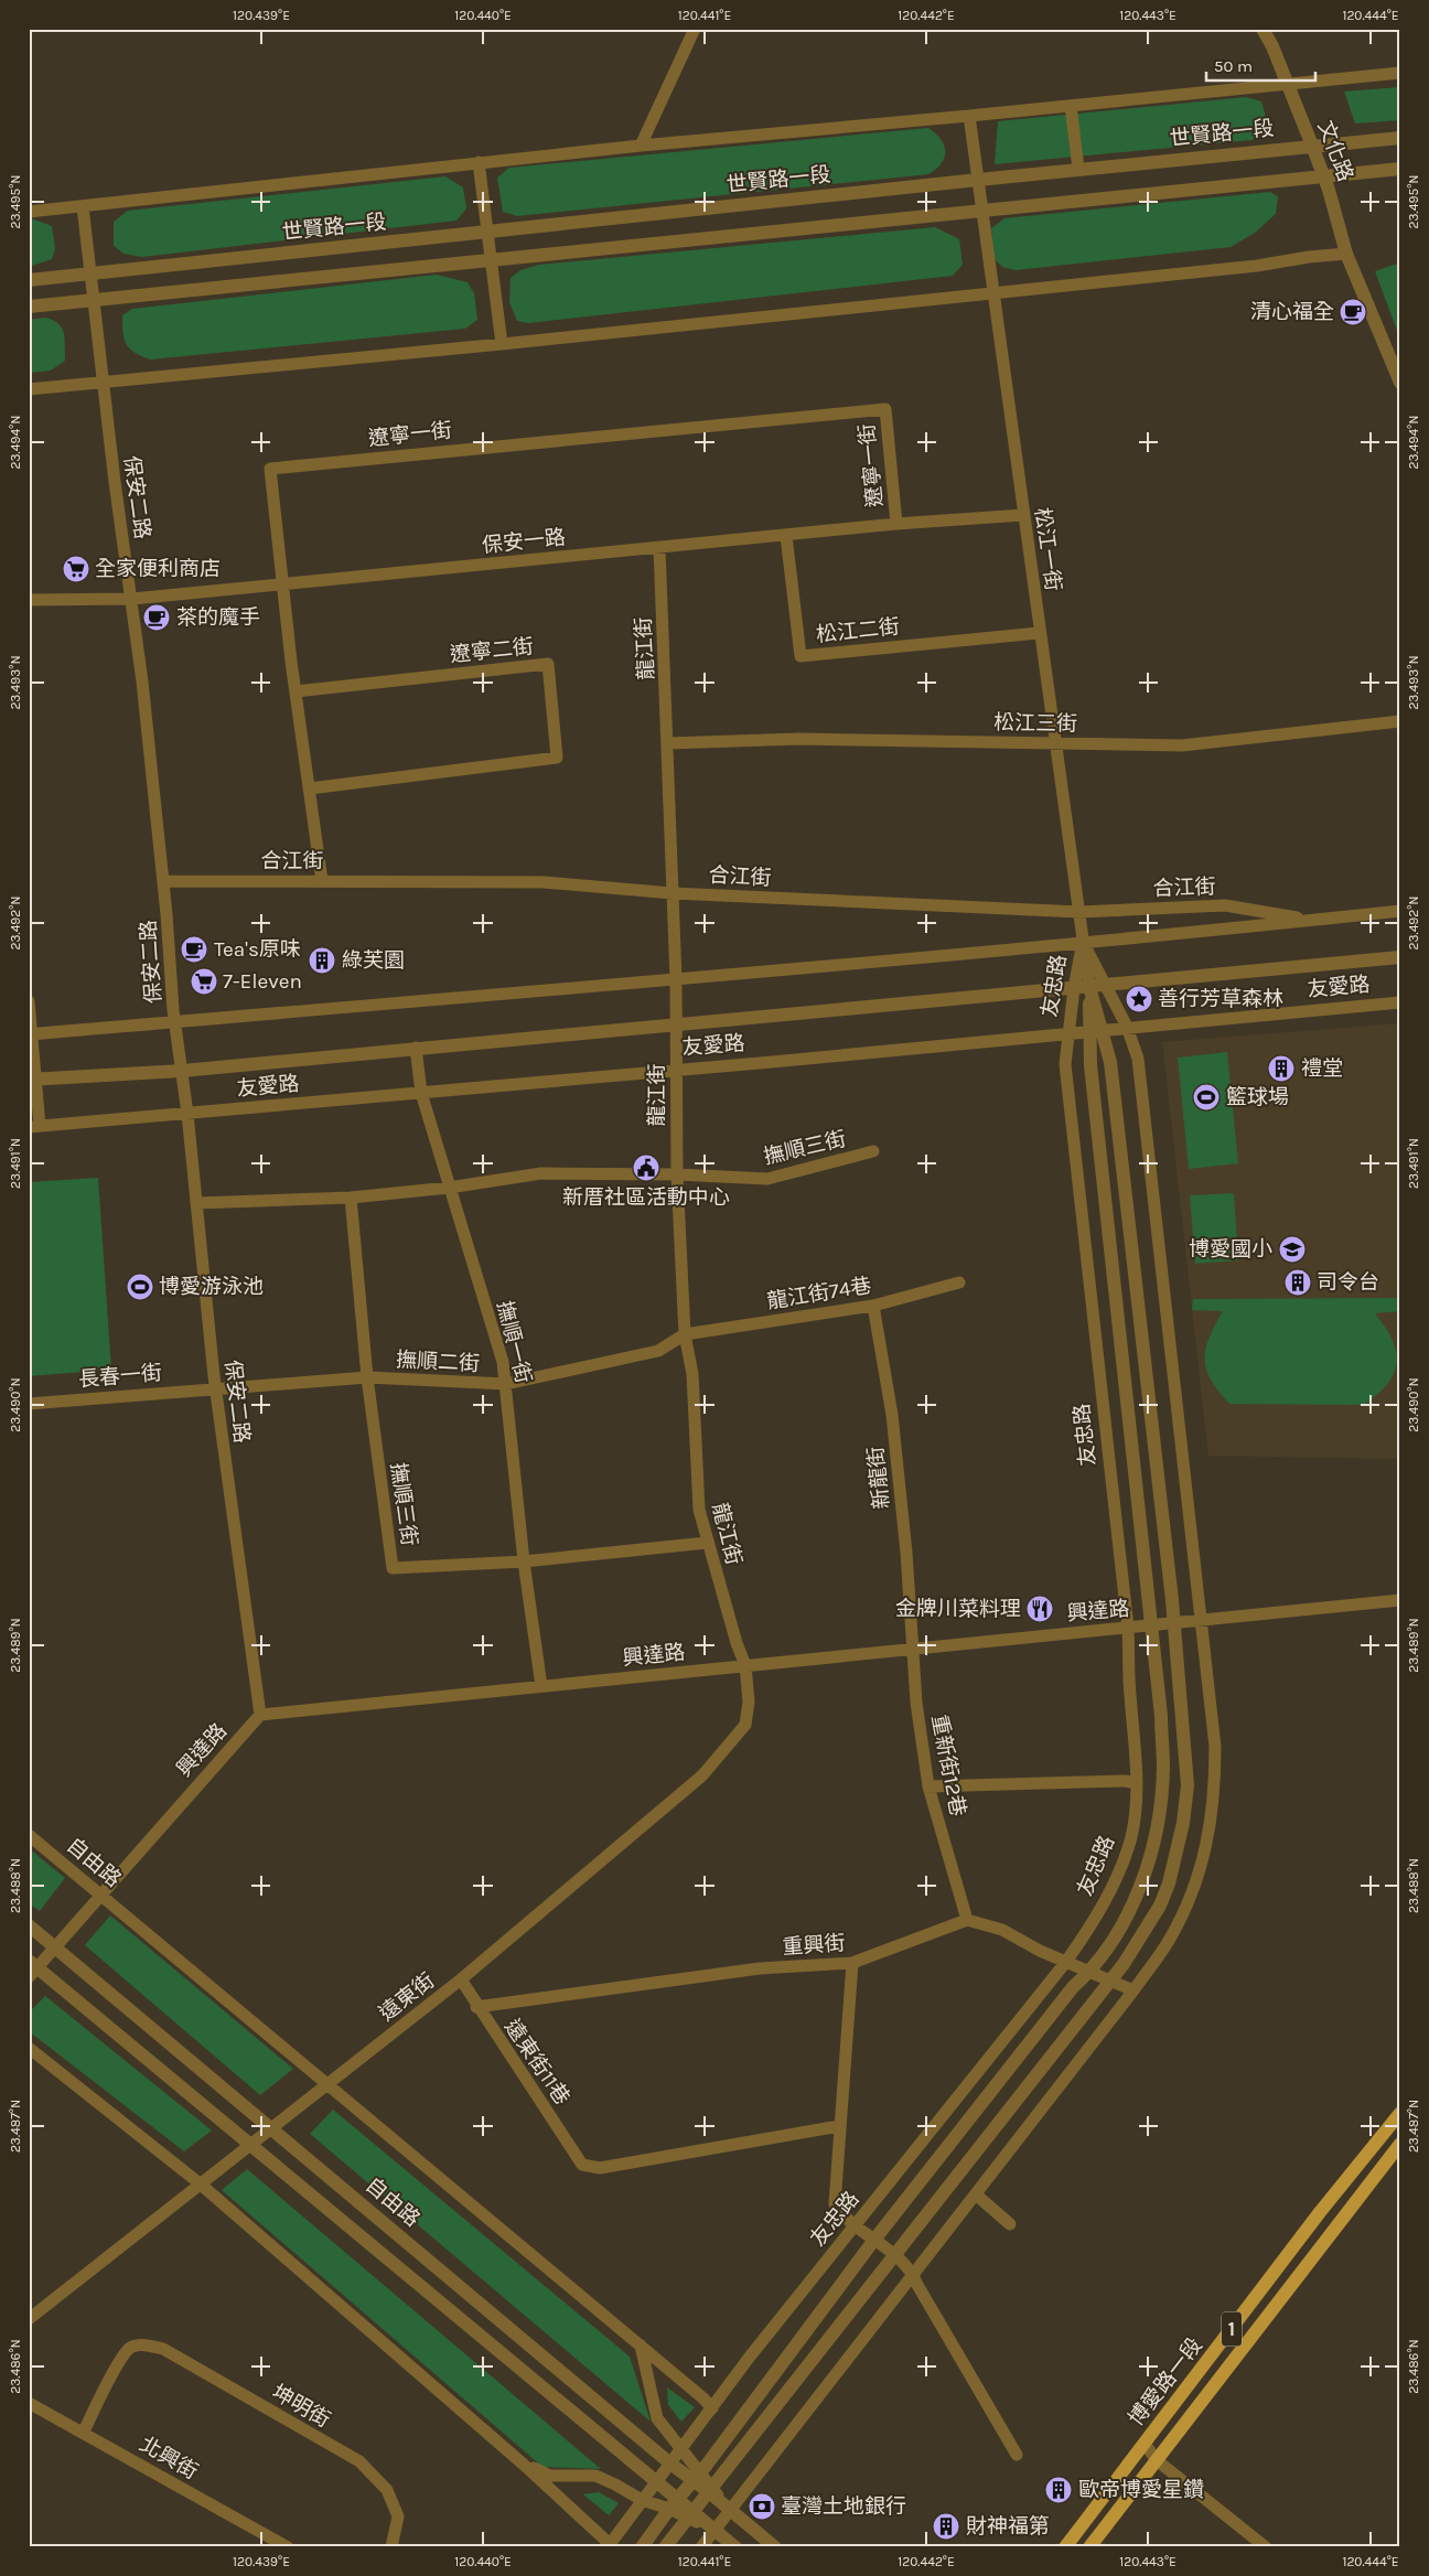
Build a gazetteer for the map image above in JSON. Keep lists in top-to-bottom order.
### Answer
{
  "streets": {
    "main road": ["1", "博愛路一段"],
    "street": [
      "世賢路一段",
      "文化路",
      "遼寧一街",
      "保安二路",
      "保安一路",
      "松江一街",
      "松江二街",
      "龍江街",
      "遼寧二街",
      "松江三街",
      "合江街",
      "友忠路",
      "友愛路",
      "撫順三街",
      "龍江街74巷",
      "撫順一街",
      "撫順二街",
      "長春一街",
      "新龍街",
      "興達路",
      "重新街12巷",
      "自由路",
      "重興街",
      "遠東街",
      "遠東街11巷",
      "坤明街",
      "北興街"
    ]
  },
  "crossings": [
    ["世賢路一段", "文化路"],
    ["世賢路一段", "保安二路"],
    ["世賢路一段", "松江一街"],
    ["遼寧一街", "保安一路"],
    ["遼寧一街", "遼寧二街"],
    ["遼寧一街", "合江街"],
    ["保安二路", "保安一路"],
    ["保安二路", "合江街"],
    ["保安二路", "友愛路"],
    ["保安二路", "撫順三街"],
    ["保安二路", "撫順二街"],
    ["保安二路", "長春一街"],
    ["保安二路", "興達路"],
    ["保安一路", "松江一街"],
    ["保安一路", "松江二街"],
    ["保安一路", "龍江街"],
    ["松江一街", "松江二街"],
    ["松江一街", "松江三街"],
    ["松江一街", "合江街"],
    ["松江一街", "友忠路"],
    ["松江一街", "友愛路"],
    ["龍江街", "松江三街"],
    ["龍江街", "合江街"],
    ["龍江街", "友愛路"],
    ["龍江街", "撫順三街"],
    ["龍江街", "龍江街74巷"],
    ["龍江街", "撫順二街"],
    ["龍江街", "興達路"],
    ["龍江街", "遠東街"],
    ["友忠路", "友愛路"],
    ["友忠路", "興達路"],
    ["友忠路", "自由路"],
    ["友愛路", "撫順一街"],
    ["撫順三街", "撫順一街"],
    ["撫順三街", "撫順二街"],
    ["龍江街74巷", "撫順二街"],
    ["龍江街74巷", "新龍街"],
    ["撫順一街", "撫順二街"],
    ["撫順一街", "興達路"],
    ["撫順二街", "長春一街"],
    ["新龍街", "興達路"],
    ["新龍街", "重新街12巷"],
    ["興達路", "重新街12巷"],
    ["興達路", "自由路"],
    ["興達路", "遠東街"],
    ["重新街12巷", "重興街"],
    ["自由路", "遠東街"],
    ["重興街", "遠東街11巷"],
    ["遠東街", "遠東街11巷"],
    ["坤明街", "北興街"]
  ],
  "places": {
    "cafe": ["清心福全", "茶的魔手", "Tea's原味"],
    "supermarket": ["全家便利商店", "7-Eleven"],
    "building": [
      "綠芙園",
      "禮堂",
      "司令台",
      "歐帝博愛星鑽",
      "財神福第"
    ],
    "place": ["善行芳草森林"],
    "sports": ["籃球場", "博愛游泳池"],
    "public building": ["新厝社區活動中心"],
    "school or university": ["博愛國小"],
    "restaurant": ["金牌川菜料理"],
    "bank": ["臺灣土地銀行"]
  },
  "scale_bar": "50 m",
  "coordinates": [
    "120.439°E",
    "120.440°E",
    "120.441°E",
    "120.442°E",
    "120.443°E",
    "120.444°E",
    "23.495°N",
    "23.494°N",
    "23.493°N",
    "23.492°N",
    "23.491°N",
    "23.490°N",
    "23.489°N",
    "23.488°N",
    "23.487°N",
    "23.486°N"
  ]
}
